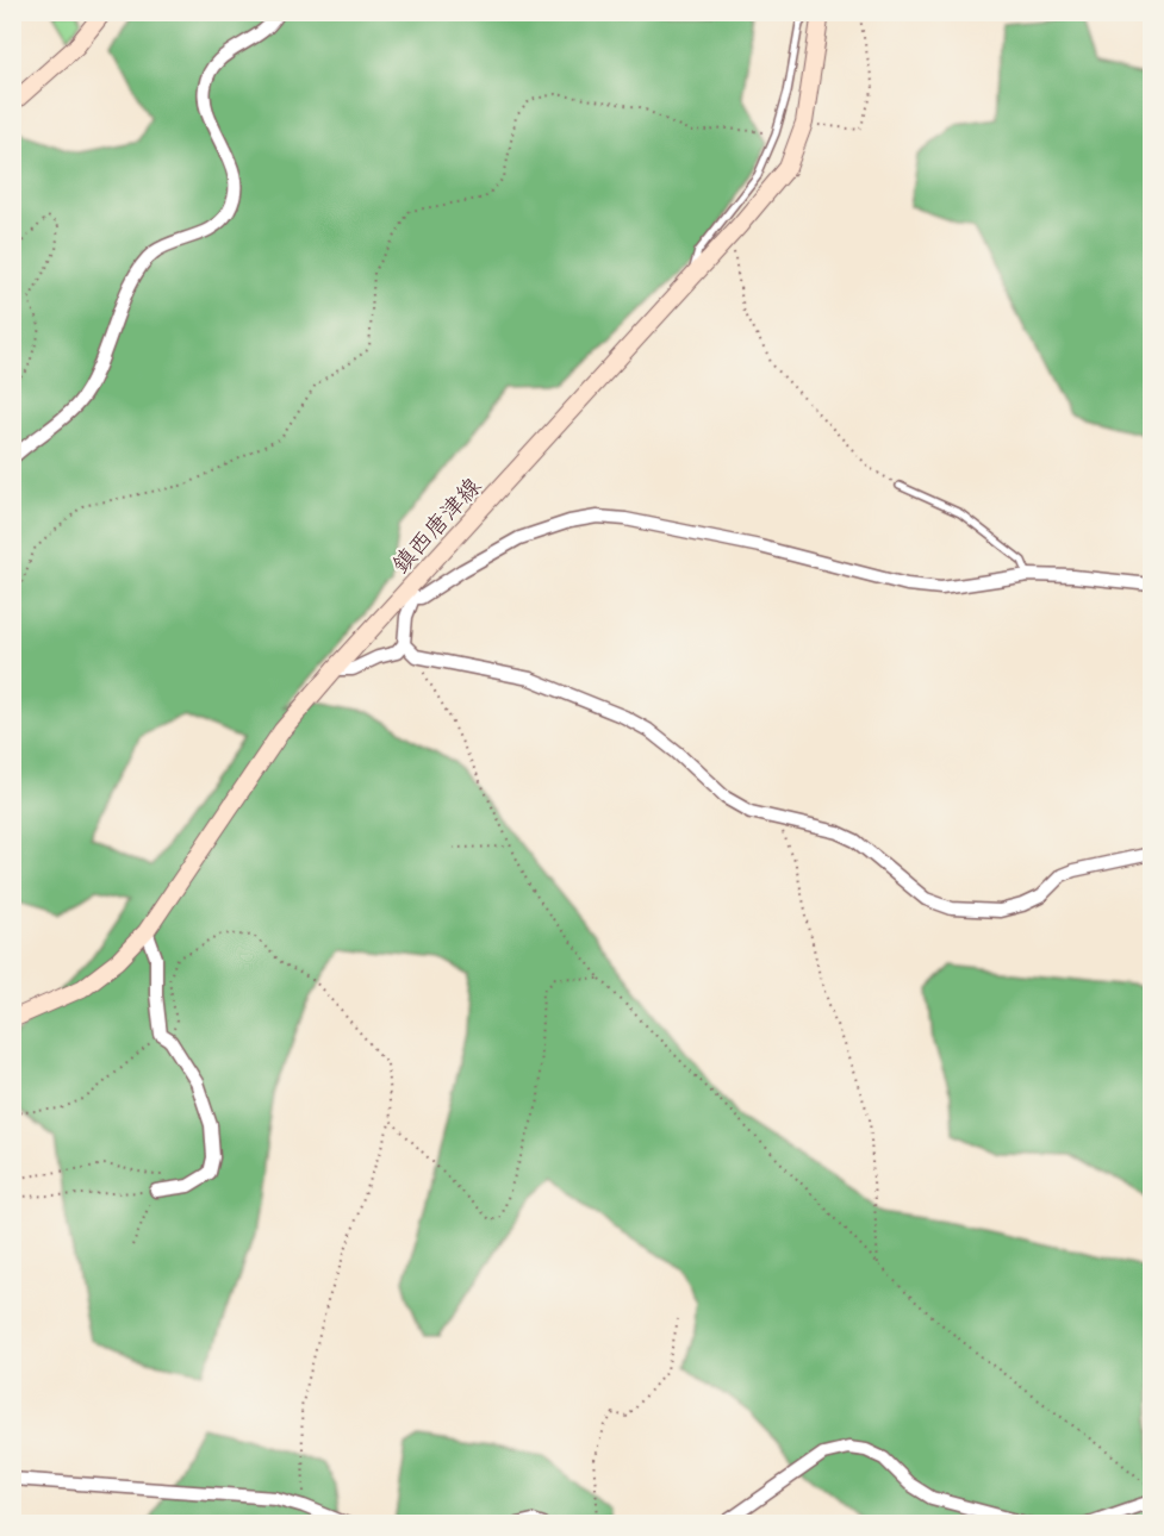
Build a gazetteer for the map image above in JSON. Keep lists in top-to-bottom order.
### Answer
{
  "streets": {
    "main road": ["鎮西唐津線"]
  }
}
